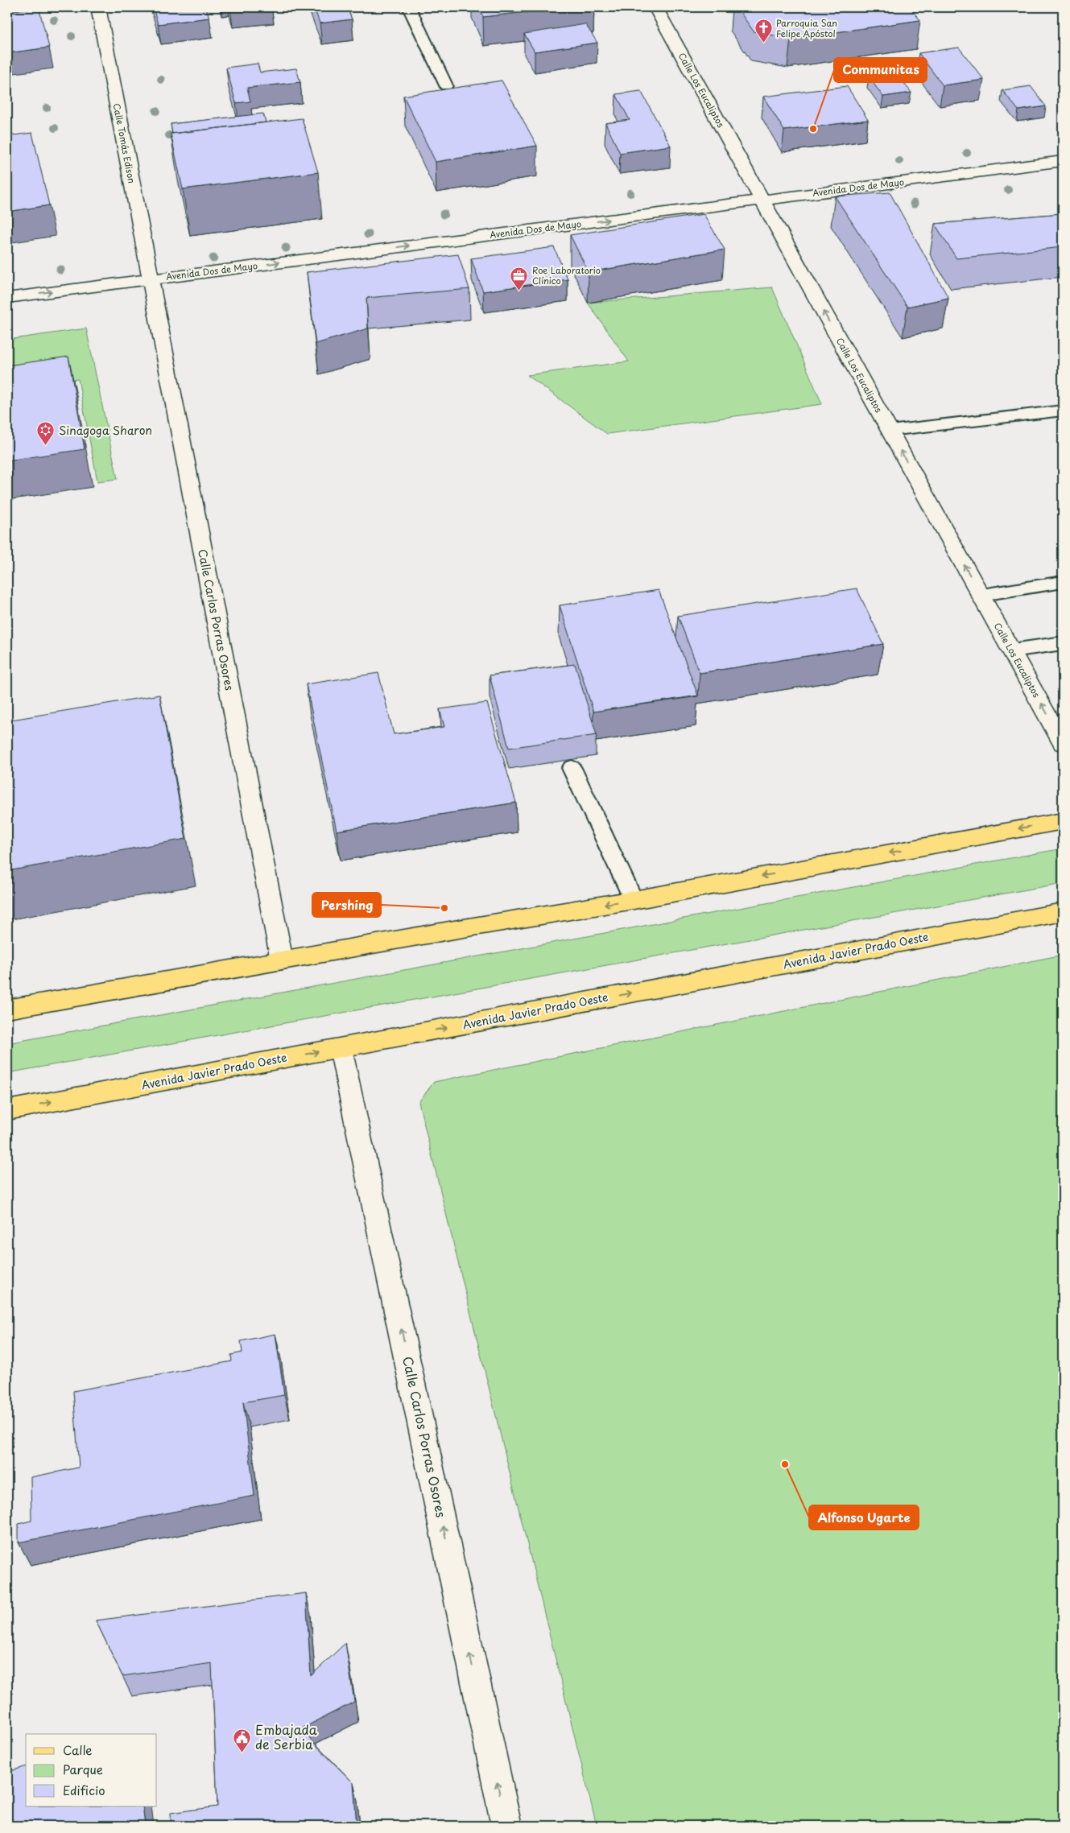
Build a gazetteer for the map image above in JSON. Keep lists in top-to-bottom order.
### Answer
{
  "streets": {
    "main road": ["Avenida Javier Prado Oeste"],
    "street": [
      "Calle Los Eucaliptos",
      "Calle Tomás Edison",
      "Avenida Dos de Mayo",
      "Calle Carlos Porras Osores"
    ]
  },
  "crossings": [
    ["Calle Los Eucaliptos", "Avenida Dos de Mayo"],
    ["Calle Tomás Edison", "Avenida Dos de Mayo"],
    ["Calle Tomás Edison", "Calle Carlos Porras Osores"],
    ["Avenida Dos de Mayo", "Calle Carlos Porras Osores"],
    ["Calle Carlos Porras Osores", "Avenida Javier Prado Oeste"]
  ],
  "one_way": ["Calle Los Eucaliptos", "Avenida Dos de Mayo", "Calle Carlos Porras Osores"],
  "places": {
    "church": ["Parroquia San Felipe Apóstol"],
    "other": ["Communitas", "Pershing", "Alfonso Ugarte"],
    "office": ["Roe Laboratorio Clínico"],
    "synagogue": ["Sinagoga Sharon"],
    "public building": ["Embajada de Serbia"]
  },
  "legend": ["Calle", "Parque", "Edificio"]
}
